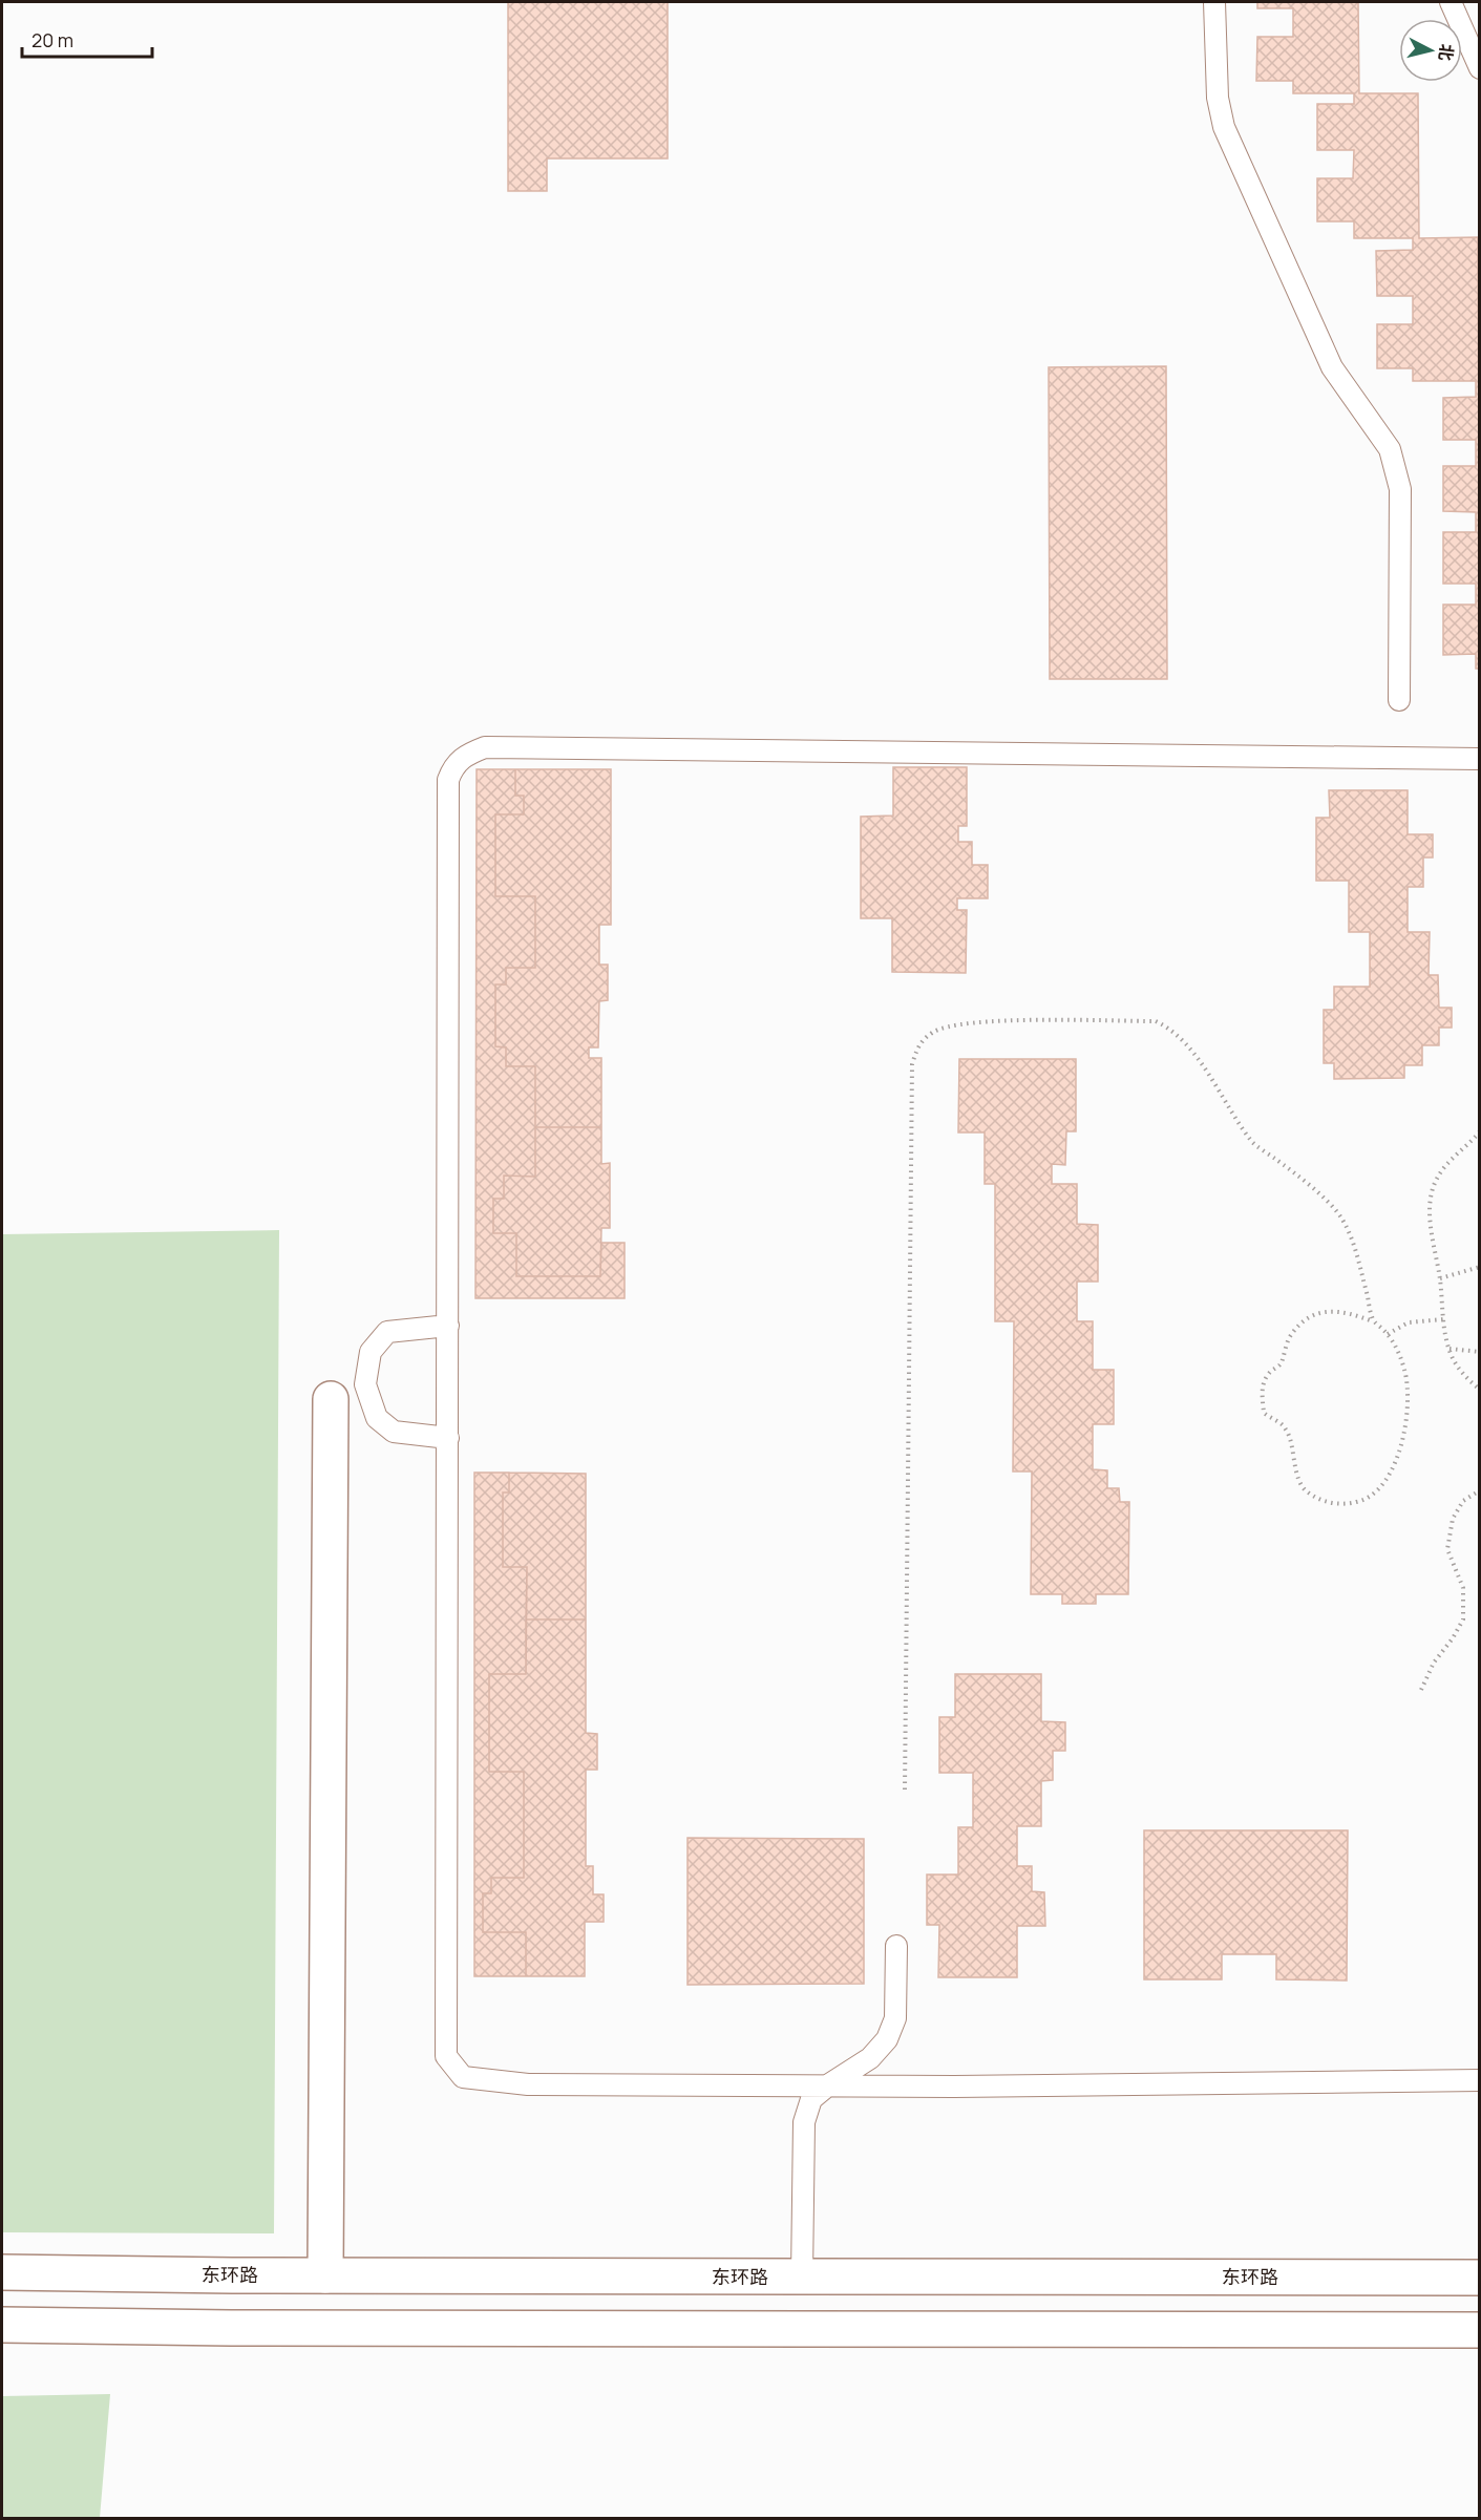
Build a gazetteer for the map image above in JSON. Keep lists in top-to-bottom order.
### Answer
{
  "streets": {
    "main road": ["东环路"]
  },
  "scale_bar": "20 m",
  "north": "right"
}
